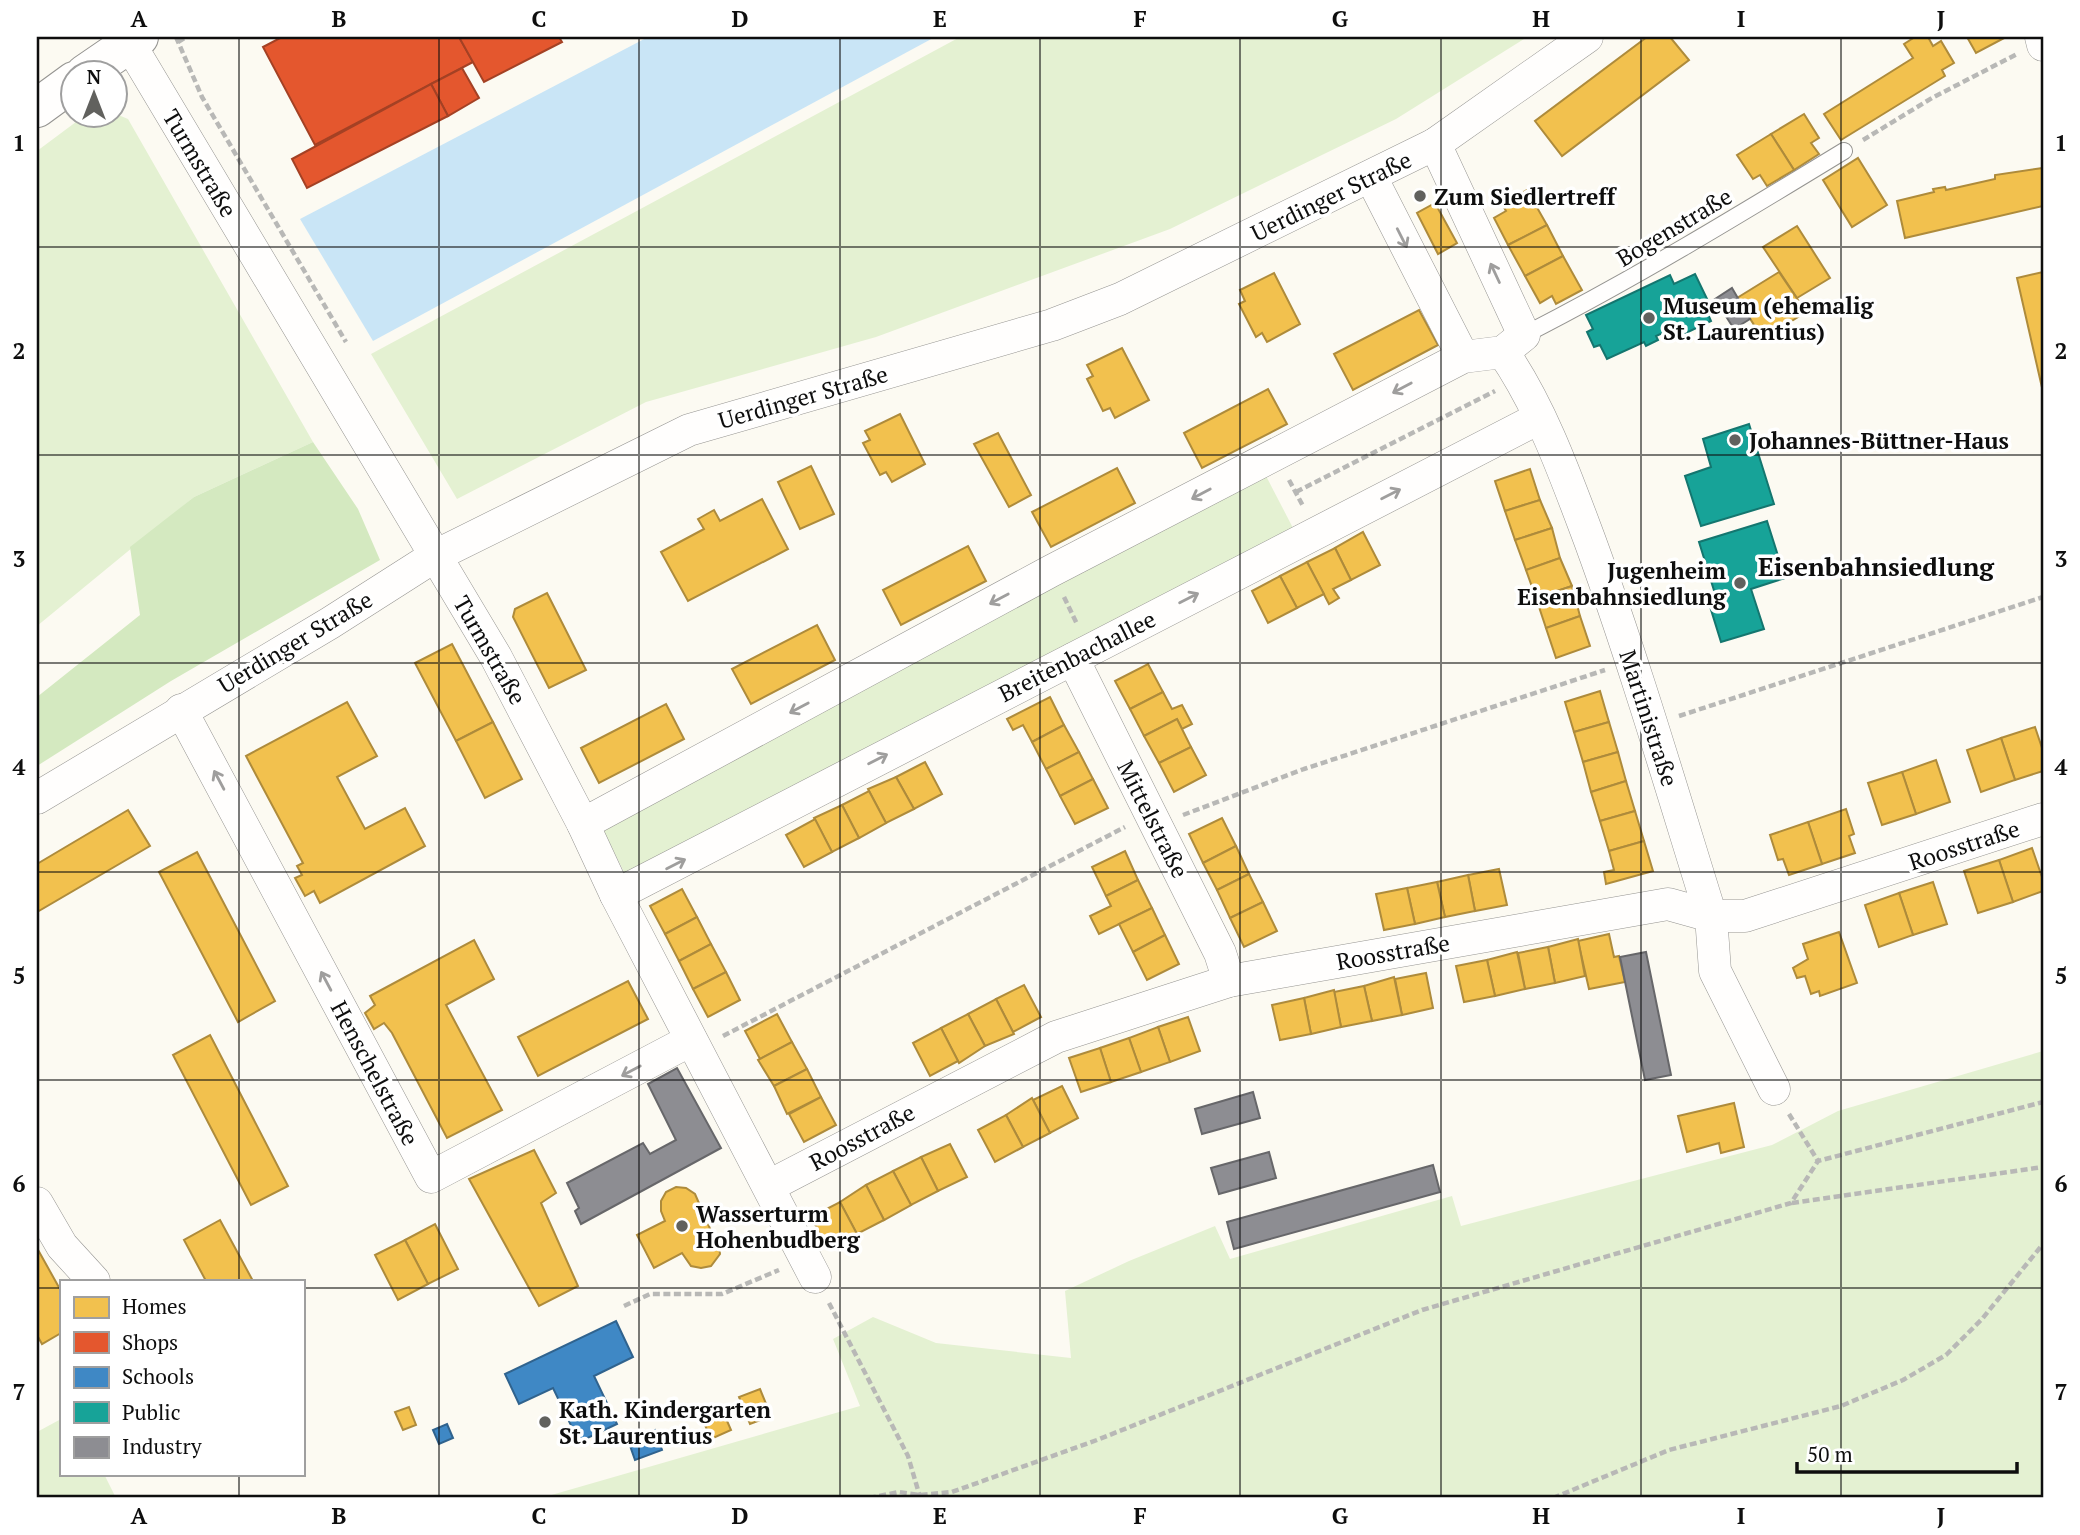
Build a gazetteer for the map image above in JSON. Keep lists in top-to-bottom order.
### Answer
{
  "streets": {
    "street": [
      "Turmstraße",
      "Uerdinger Straße",
      "Breitenbachallee",
      "Martinistraße",
      "Mittelstraße",
      "Roosstraße",
      "Henschelstraße"
    ],
    "lane": ["Bogenstraße"]
  },
  "crossings": [
    ["Turmstraße", "Uerdinger Straße"],
    ["Turmstraße", "Breitenbachallee"],
    ["Turmstraße", "Roosstraße"],
    ["Turmstraße", "Henschelstraße"],
    ["Uerdinger Straße", "Martinistraße"],
    ["Uerdinger Straße", "Henschelstraße"],
    ["Bogenstraße", "Martinistraße"],
    ["Breitenbachallee", "Martinistraße"],
    ["Breitenbachallee", "Mittelstraße"],
    ["Martinistraße", "Roosstraße"],
    ["Mittelstraße", "Roosstraße"]
  ],
  "districts": ["Eisenbahnsiedlung"],
  "places": [
    "Zum Siedlertreff",
    "Museum (ehemalig St. Laurentius)",
    "Johannes-Büttner-Haus",
    "Jugenheim Eisenbahnsiedlung",
    "Wasserturm Hohenbudberg",
    "Kath. Kindergarten St. Laurentius"
  ],
  "legend": [
    "Homes",
    "Shops",
    "Schools",
    "Public",
    "Industry"
  ],
  "scale_bar": "50 m",
  "north": "top",
  "grid": {
    "columns": [
      "A",
      "B",
      "C",
      "D",
      "E",
      "F",
      "G",
      "H",
      "I",
      "J"
    ],
    "rows": [
      "1",
      "2",
      "3",
      "4",
      "5",
      "6",
      "7"
    ]
  }
}
